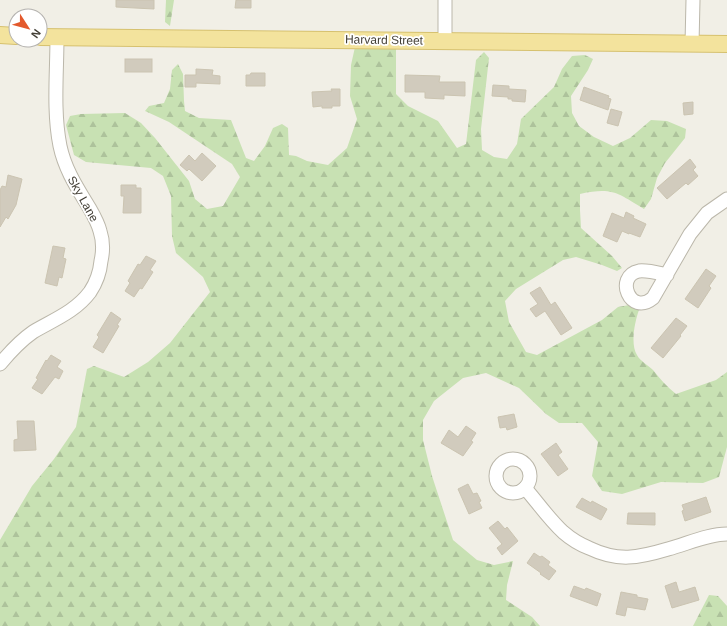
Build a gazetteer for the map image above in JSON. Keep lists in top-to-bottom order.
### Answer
{
  "streets": {
    "main road": ["Harvard Street"],
    "street": ["Sky Lane"]
  },
  "crossings": [
    ["Harvard Street", "Sky Lane"]
  ],
  "north": "bottom right"
}
